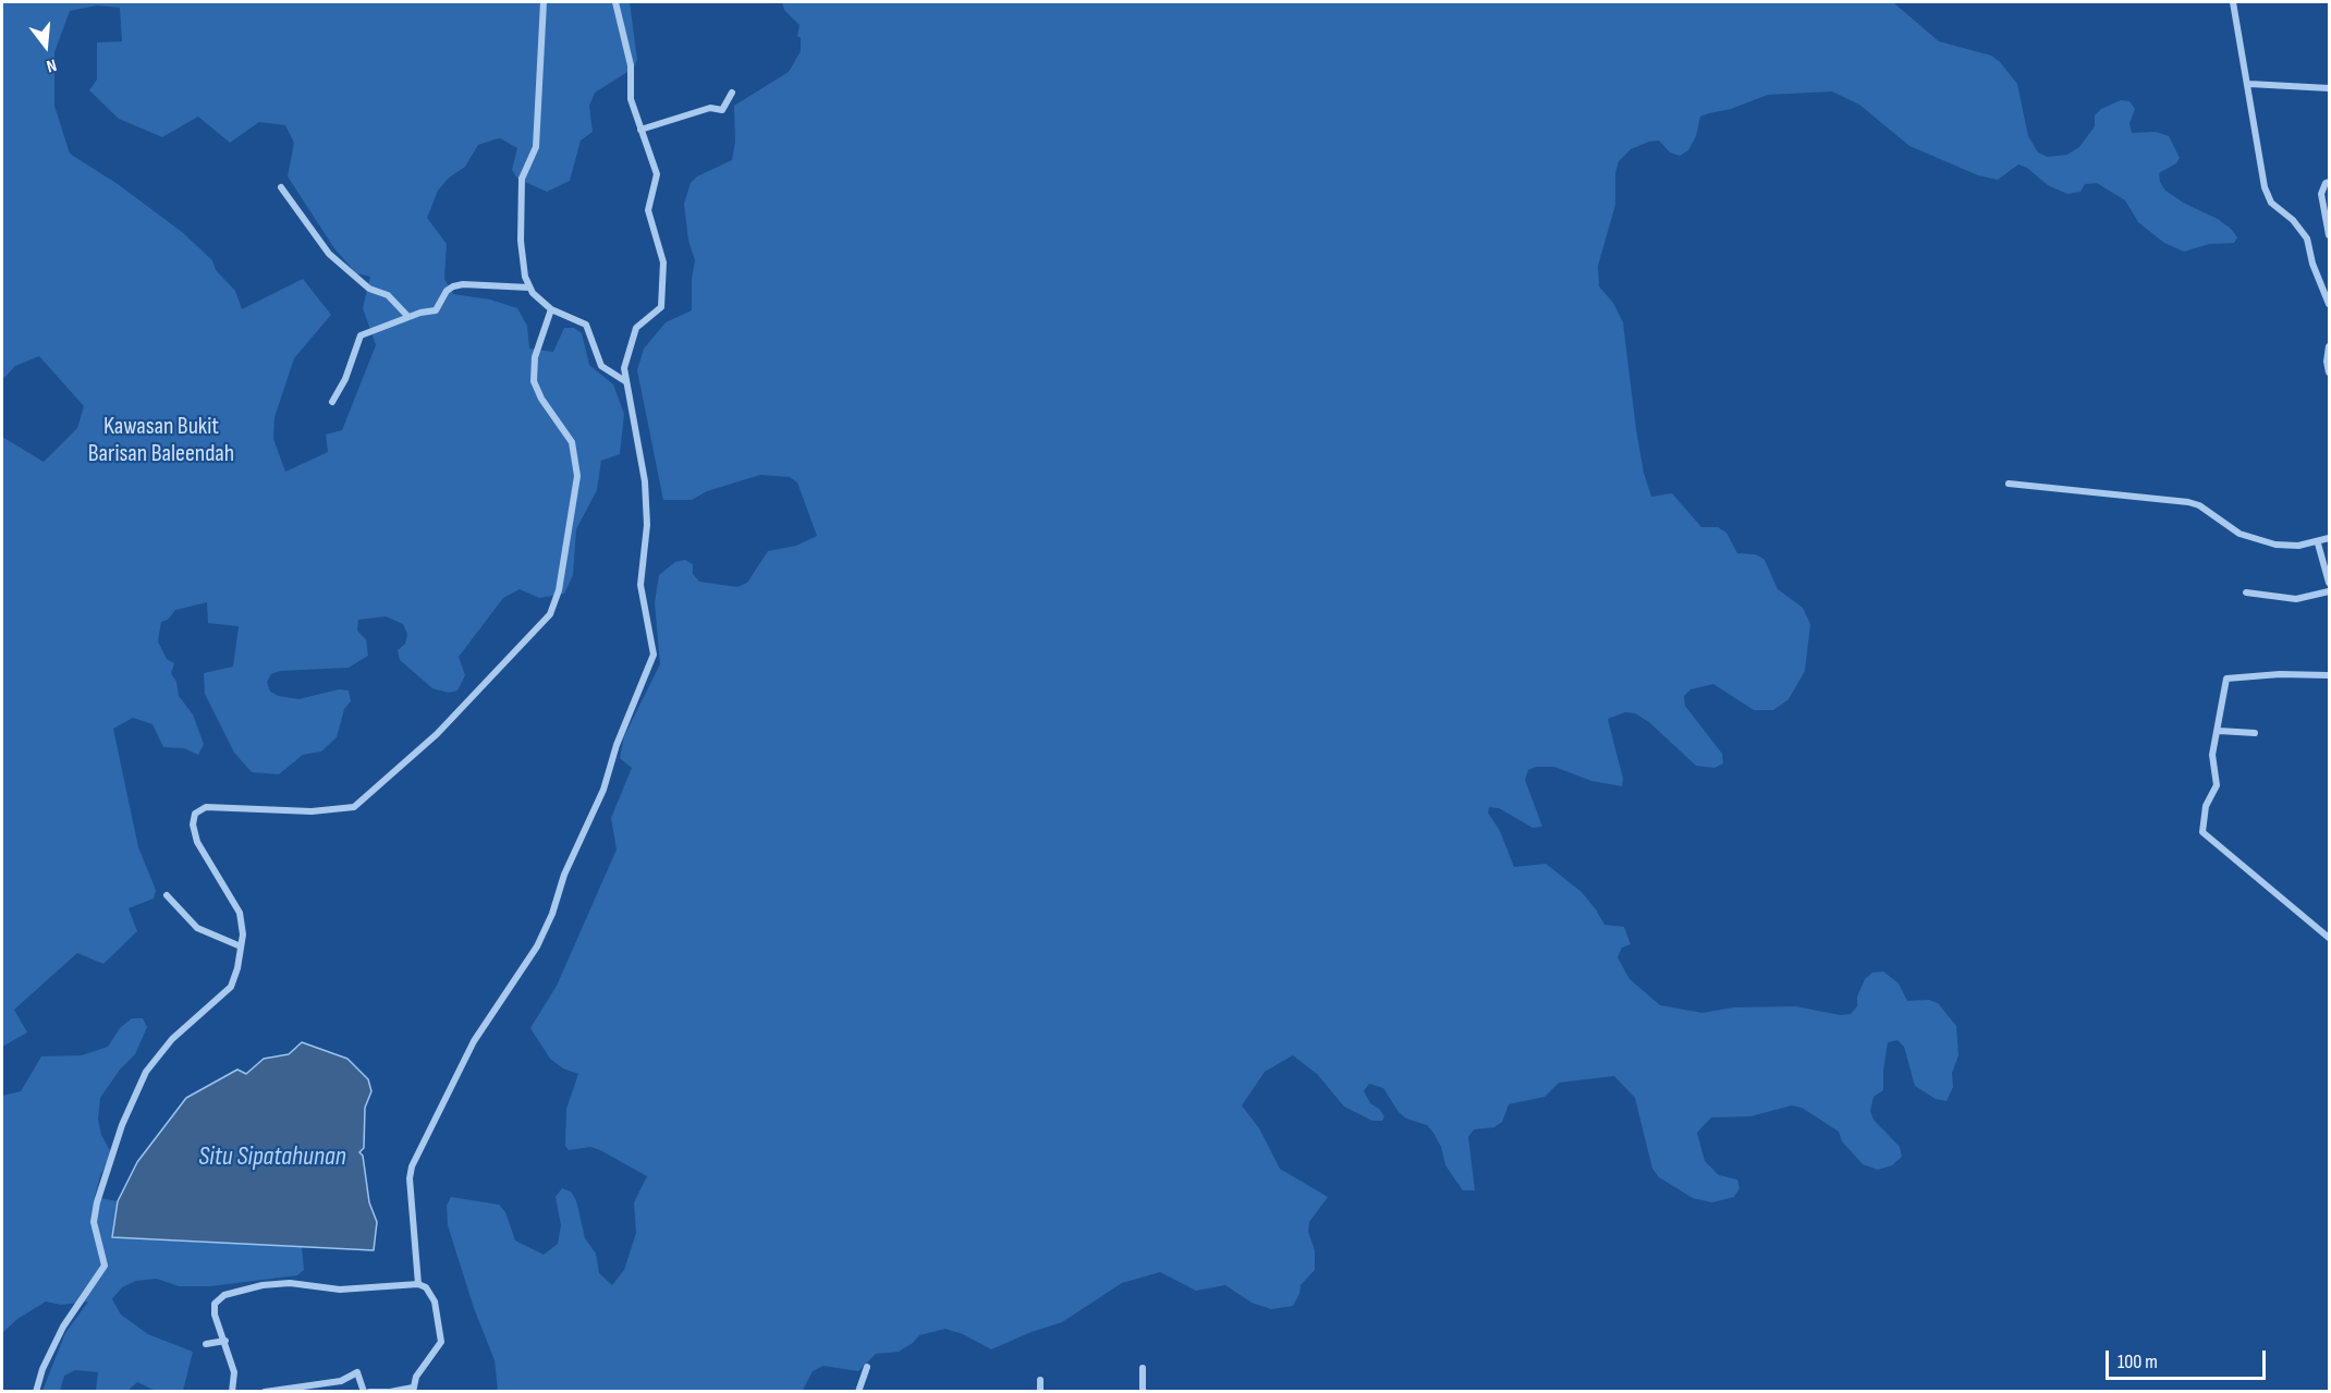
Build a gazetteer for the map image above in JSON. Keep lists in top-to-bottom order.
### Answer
{
  "water": ["Situ Sipatahunan"],
  "parks": ["Kawasan Bukit Barisan Baleendah"],
  "scale_bar": "100 m",
  "north": "bottom"
}
